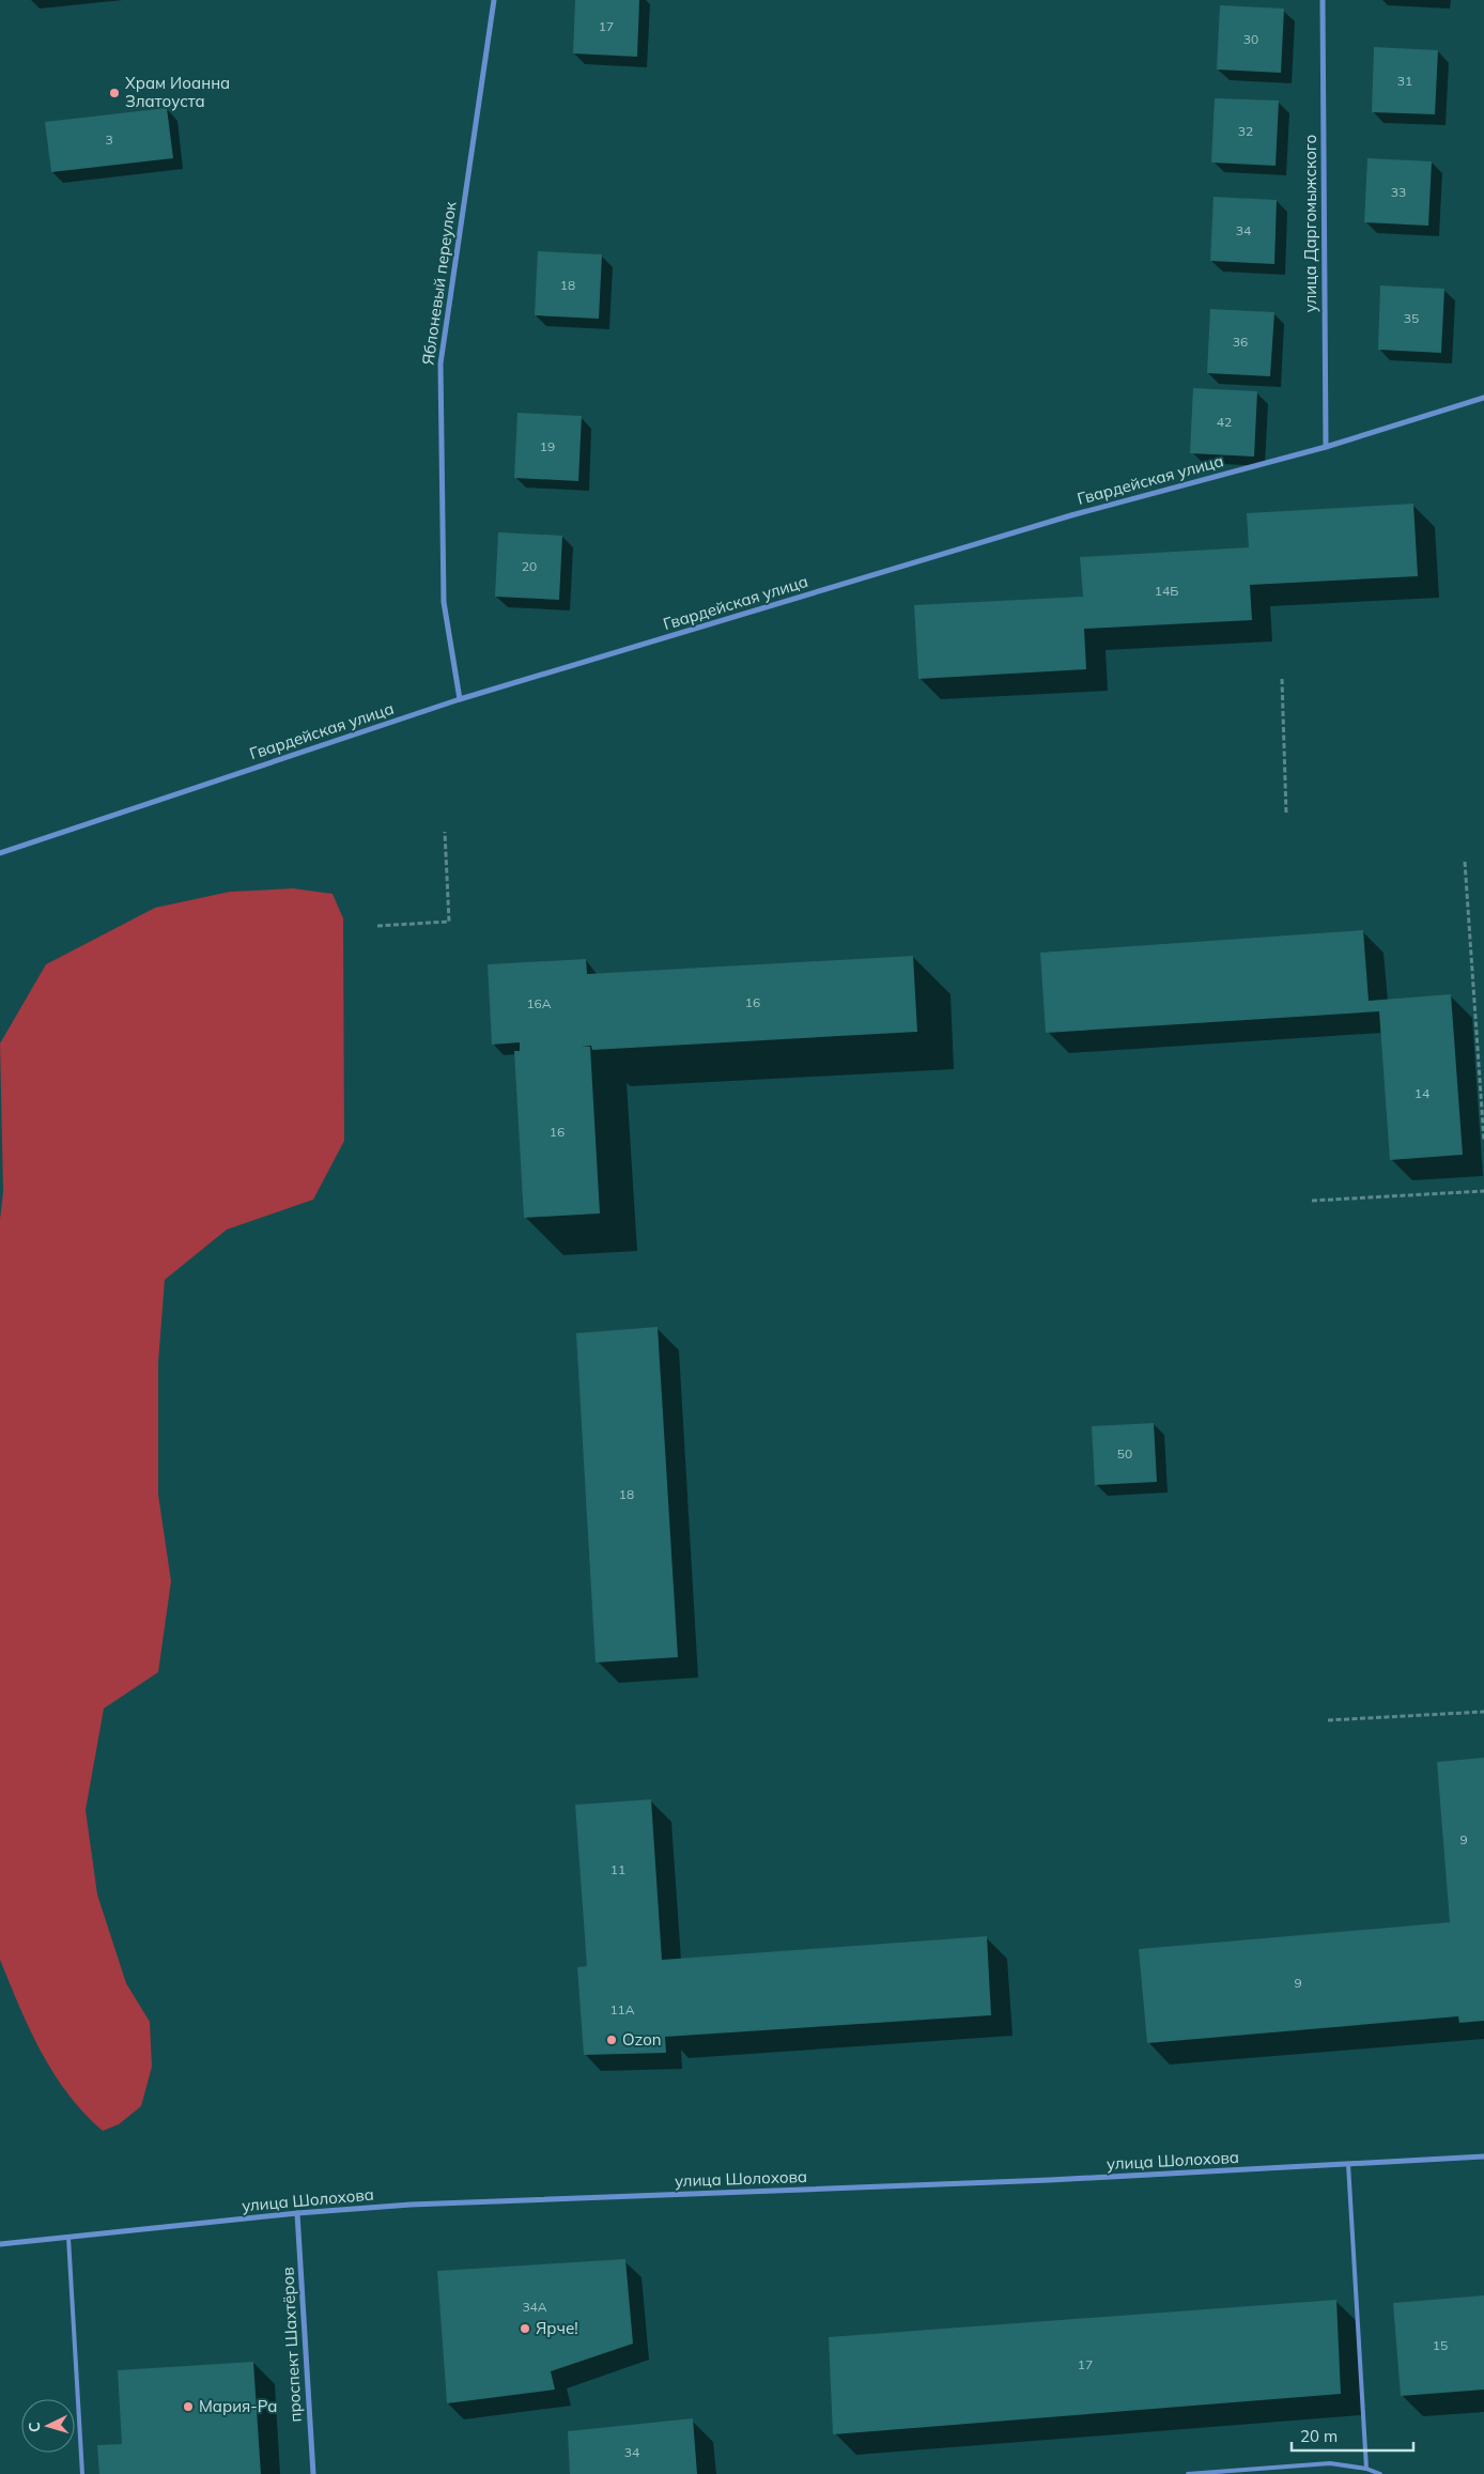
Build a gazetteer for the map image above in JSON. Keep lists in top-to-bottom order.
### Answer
{
  "streets": {
    "street": [
      "улица Даргомыжского",
      "Яблоневый переулок",
      "Гвардейская улица",
      "улица Шолохова",
      "проспект Шахтёров"
    ]
  },
  "crossings": [
    ["улица Даргомыжского", "Гвардейская улица"],
    ["Яблоневый переулок", "Гвардейская улица"],
    ["улица Шолохова", "проспект Шахтёров"]
  ],
  "places": [
    "Храм Иоанна Златоуста",
    "Ozon",
    "Ярче!",
    "Мария-Ра"
  ],
  "house_numbers": [
    "17",
    "30",
    "31",
    "32",
    "3",
    "33",
    "34",
    "18",
    "35",
    "36",
    "42",
    "19",
    "20",
    "14Б",
    "16",
    "16А",
    "14",
    "16",
    "50",
    "18",
    "9",
    "11",
    "9",
    "11А",
    "34А",
    "15",
    "17",
    "34"
  ],
  "scale_bar": "20 m",
  "north": "left"
}
